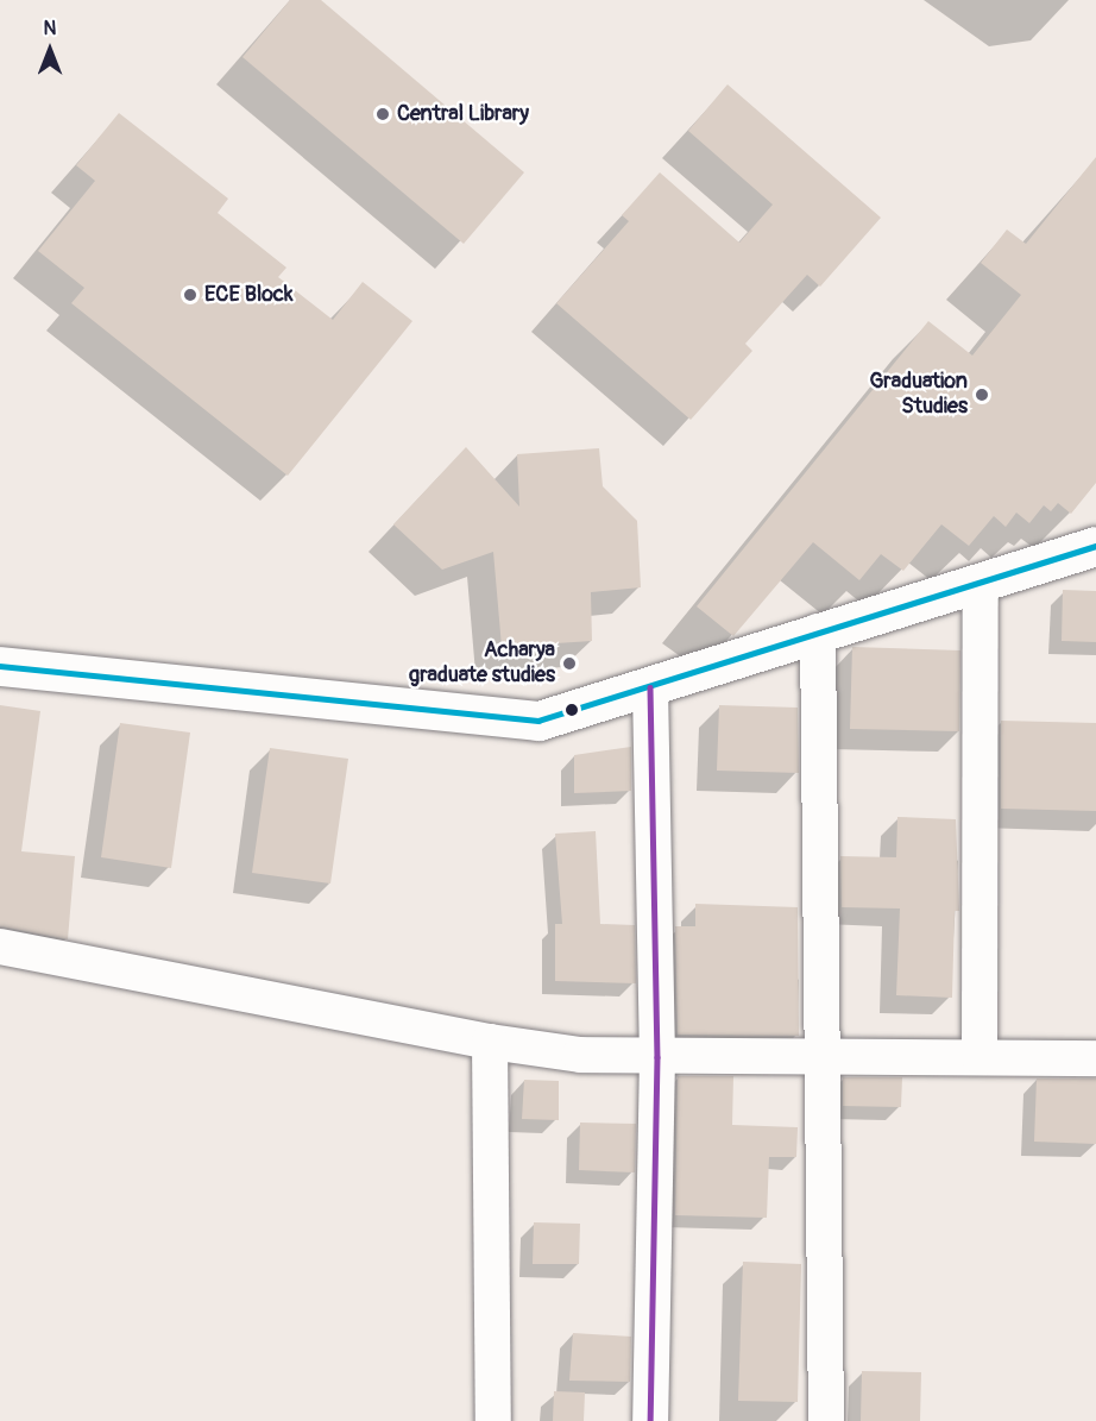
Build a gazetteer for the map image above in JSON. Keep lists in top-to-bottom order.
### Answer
{
  "places": [
    "Central Library",
    "ECE Block",
    "Graduation Studies",
    "Acharya graduate studies"
  ],
  "north": "top"
}
